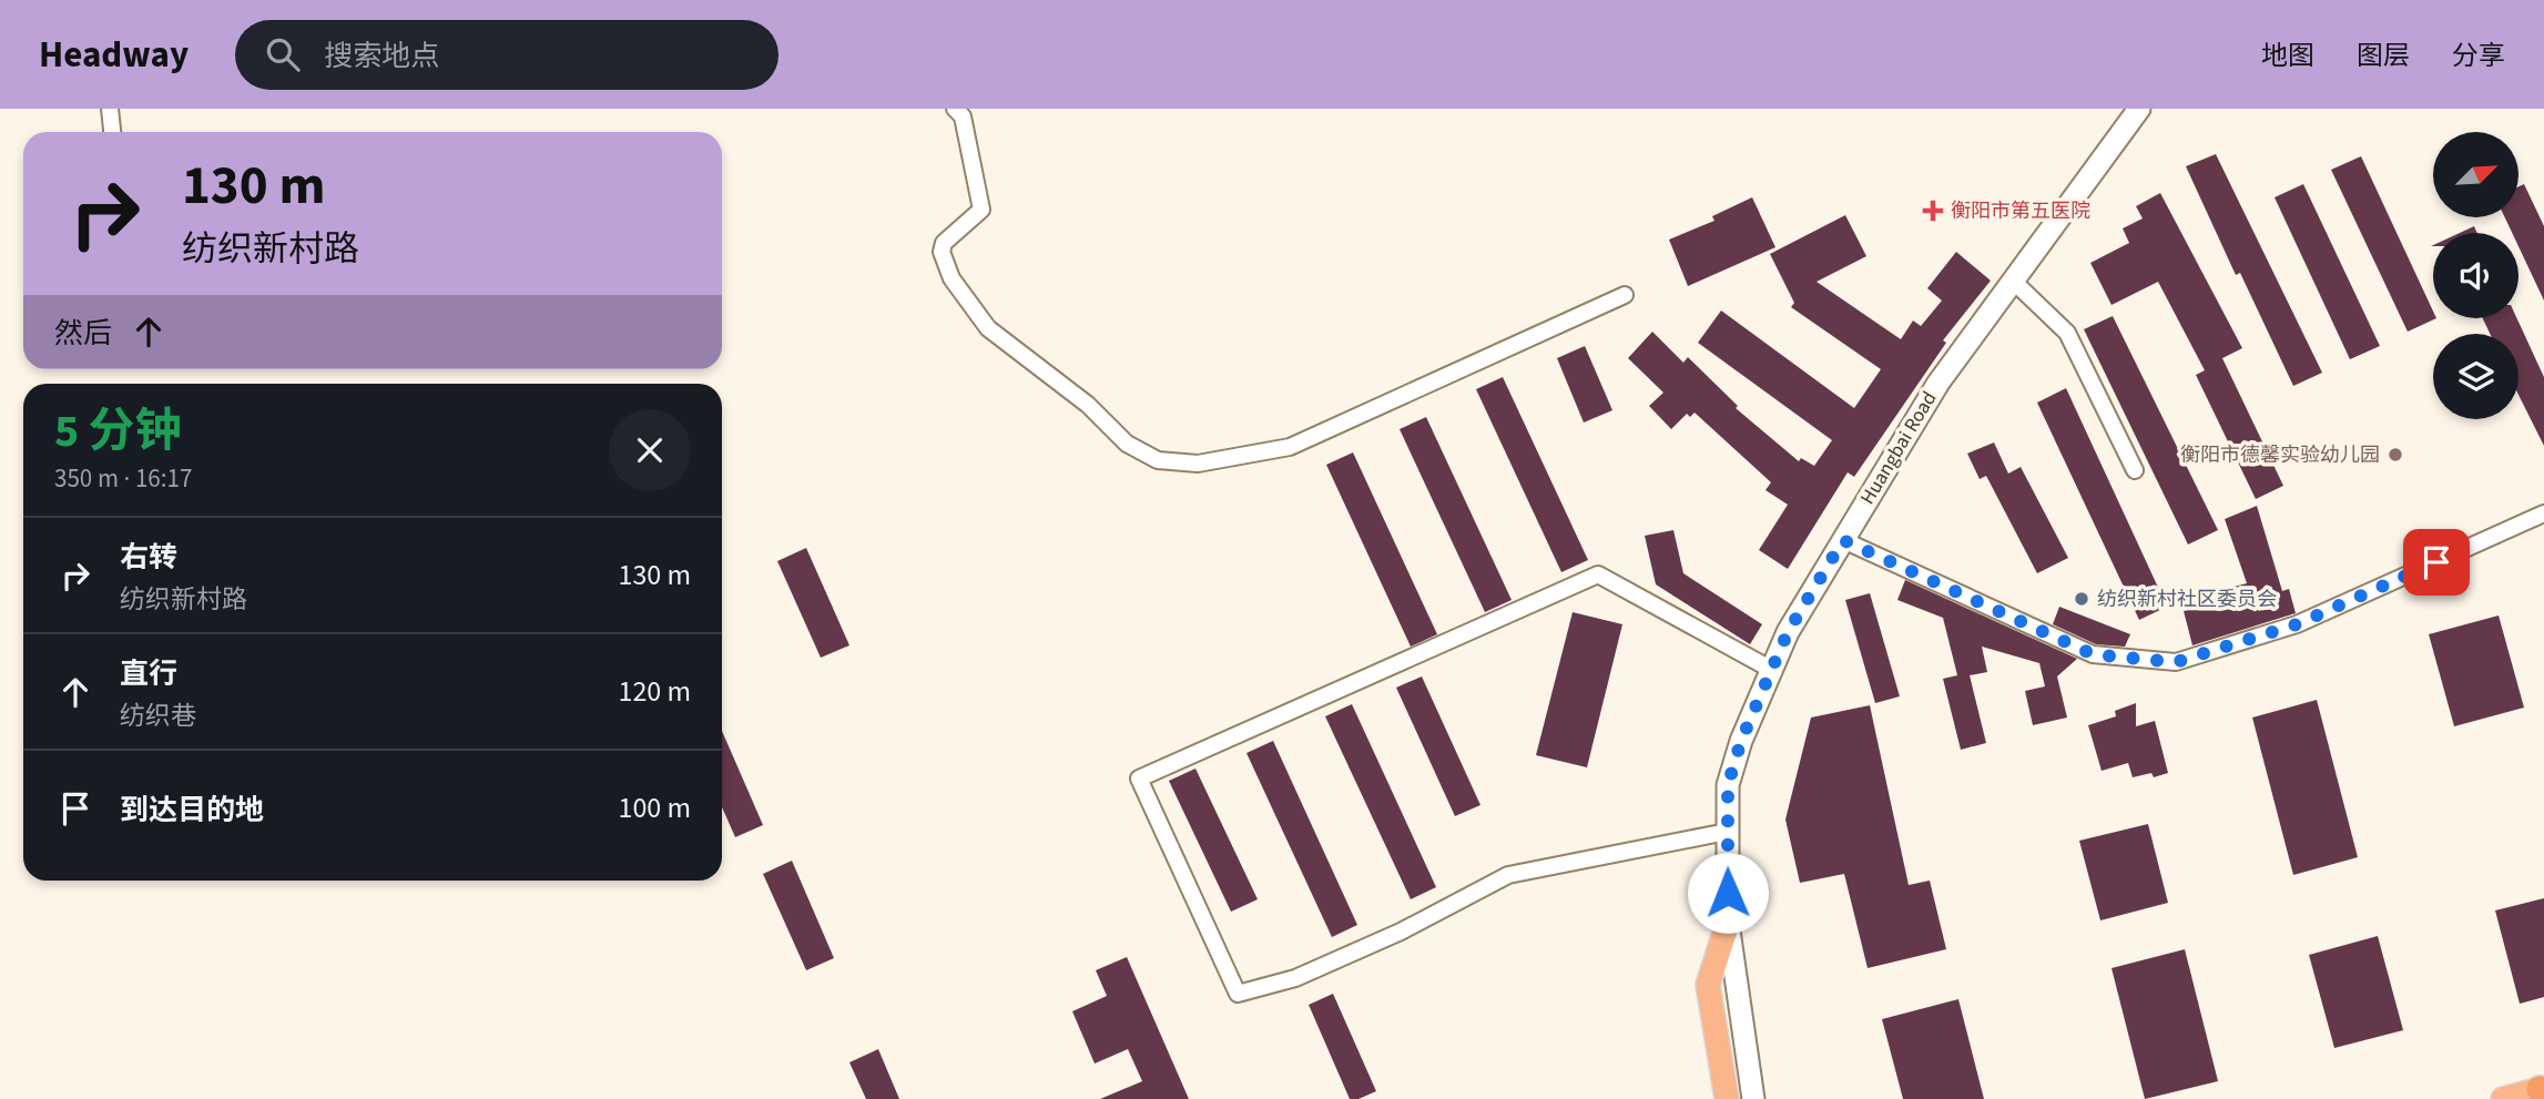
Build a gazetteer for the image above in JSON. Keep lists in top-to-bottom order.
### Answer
{
  "streets": {
    "main road": ["Huangbai Road"]
  },
  "places": {
    "health": ["衡阳市第五医院"],
    "other": ["衡阳市德馨实验幼儿园", "纺织新村社区委员会"]
  },
  "north": "top right",
  "page": {
    "header": "Headway",
    "search": "搜索地点",
    "nav": ["地图", "图层", "分享"],
    "turn": ["130 m", "纺织新村路"],
    "then": "然后",
    "heading": ["5 分钟", "350 m · 16:17"],
    "list": [
      {
        "name": "右转",
        "note": "纺织新村路",
        "value": "130 m"
      },
      {
        "name": "直行",
        "note": "纺织巷",
        "value": "120 m"
      },
      {
        "name": "到达目的地",
        "value": "100 m"
      }
    ]
  }
}
